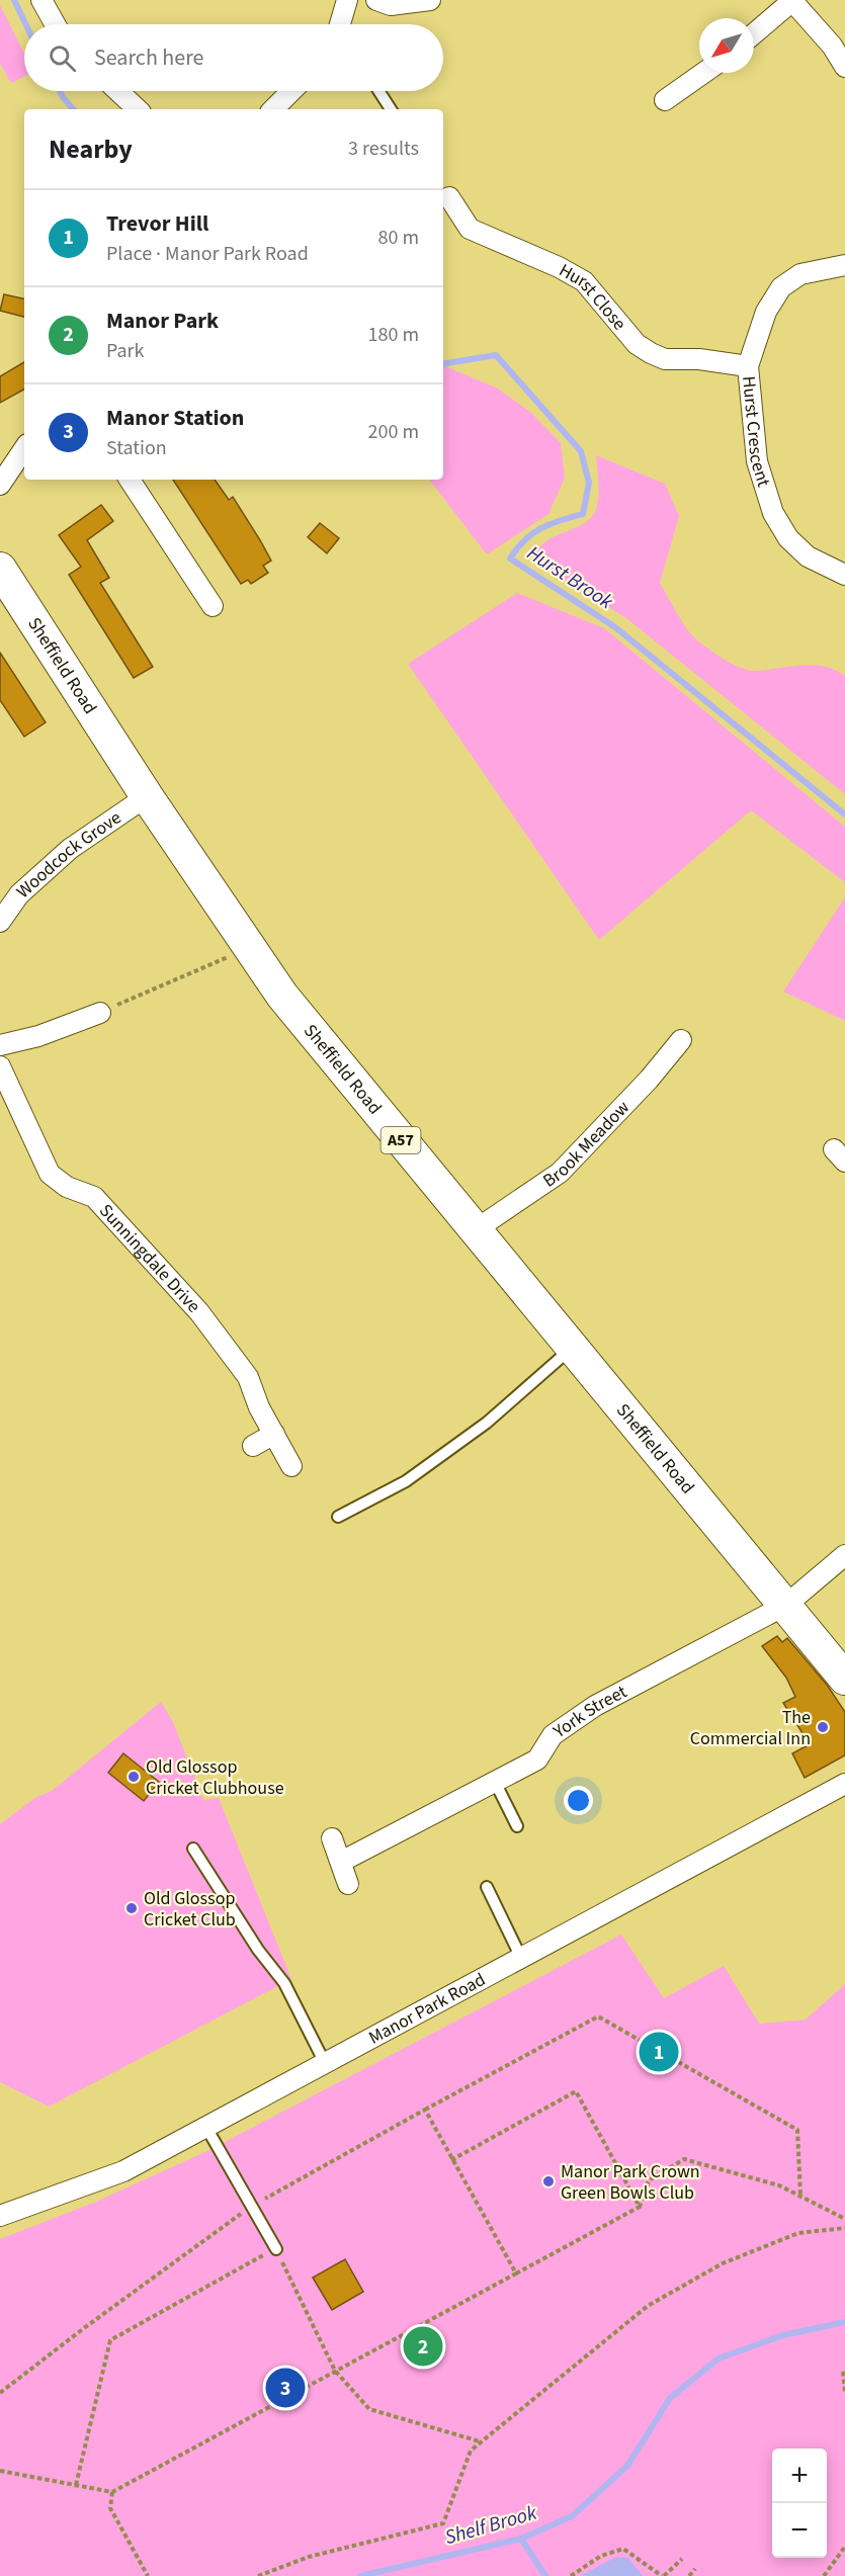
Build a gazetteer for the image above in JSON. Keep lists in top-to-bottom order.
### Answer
{
  "streets": {
    "main road": ["Sheffield Road", "A57"],
    "street": [
      "Hurst Close",
      "Hurst Crescent",
      "Woodcock Grove",
      "Brook Meadow",
      "Sunningdale Drive",
      "York Street",
      "Manor Park Road"
    ]
  },
  "crossings": [
    ["Hurst Close", "Hurst Crescent"],
    ["Sheffield Road", "Woodcock Grove"],
    ["Sheffield Road", "Brook Meadow"],
    ["Sheffield Road", "York Street"]
  ],
  "water": ["Hurst Brook", "Shelf Brook"],
  "places": [
    "The Commercial Inn",
    "Old Glossop Cricket Clubhouse",
    "Old Glossop Cricket Club",
    "Manor Park Crown Green Bowls Club"
  ],
  "north": "bottom left",
  "page": {
    "search": "Search here",
    "heading": ["Nearby", "3 results"],
    "list": [
      {
        "mark": "1",
        "name": "Trevor Hill",
        "note": "Place · Manor Park Road",
        "value": "80 m"
      },
      {
        "mark": "2",
        "name": "Manor Park",
        "note": "Park",
        "value": "180 m"
      },
      {
        "mark": "3",
        "name": "Manor Station",
        "note": "Station",
        "value": "200 m"
      }
    ],
    "pins": ["1", "2", "3"],
    "map_buttons": ["+", "−"]
  }
}
